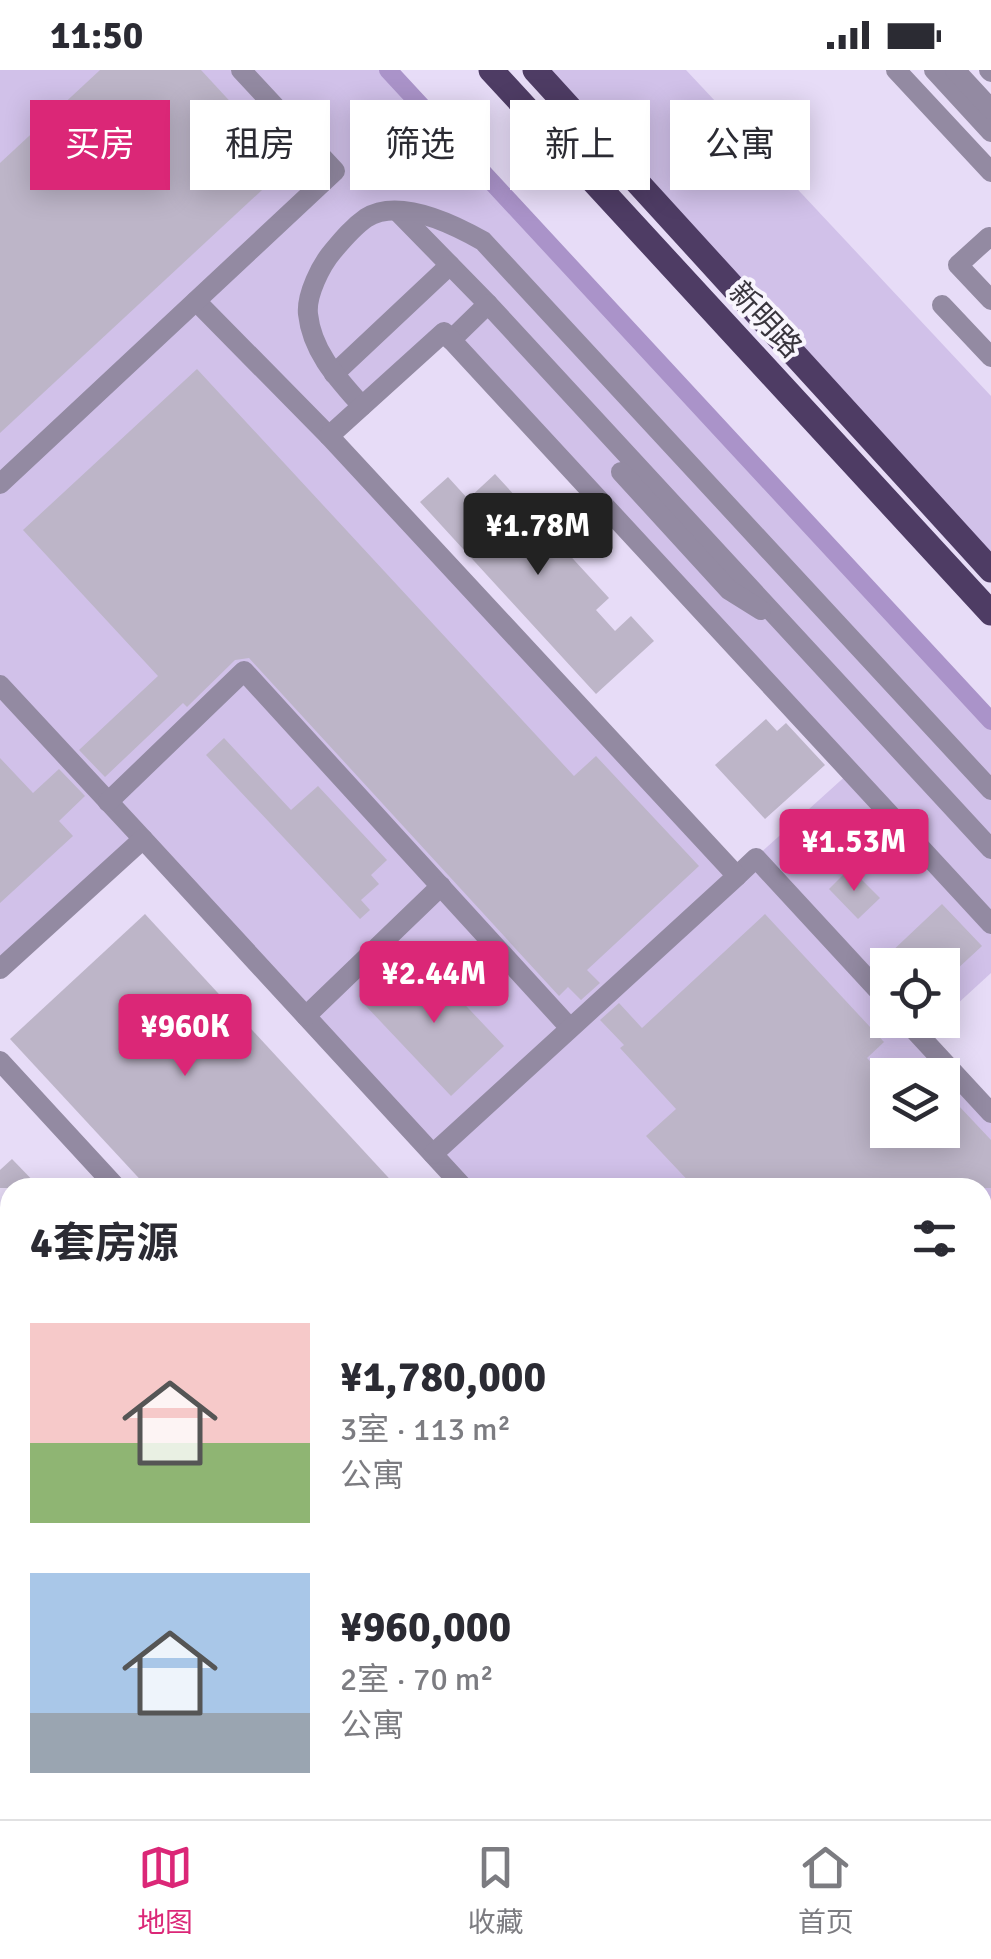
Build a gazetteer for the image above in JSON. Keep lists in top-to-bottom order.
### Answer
{
  "streets": {
    "main road": ["新明路"]
  },
  "page": {
    "status": "11:50",
    "chip": [
      "买房",
      "租房",
      "筛选",
      "新上",
      "公寓"
    ],
    "price": [
      "¥1.78M",
      "¥1.53M",
      "¥2.44M",
      "¥960K"
    ],
    "heading": "4套房源",
    "list": [
      {
        "name": "¥1,780,000",
        "note": "3室 · 113 m² · 公寓"
      },
      {
        "name": "¥960,000",
        "note": "2室 · 70 m² · 公寓"
      }
    ],
    "tabs": ["地图", "收藏", "首页"]
  }
}
